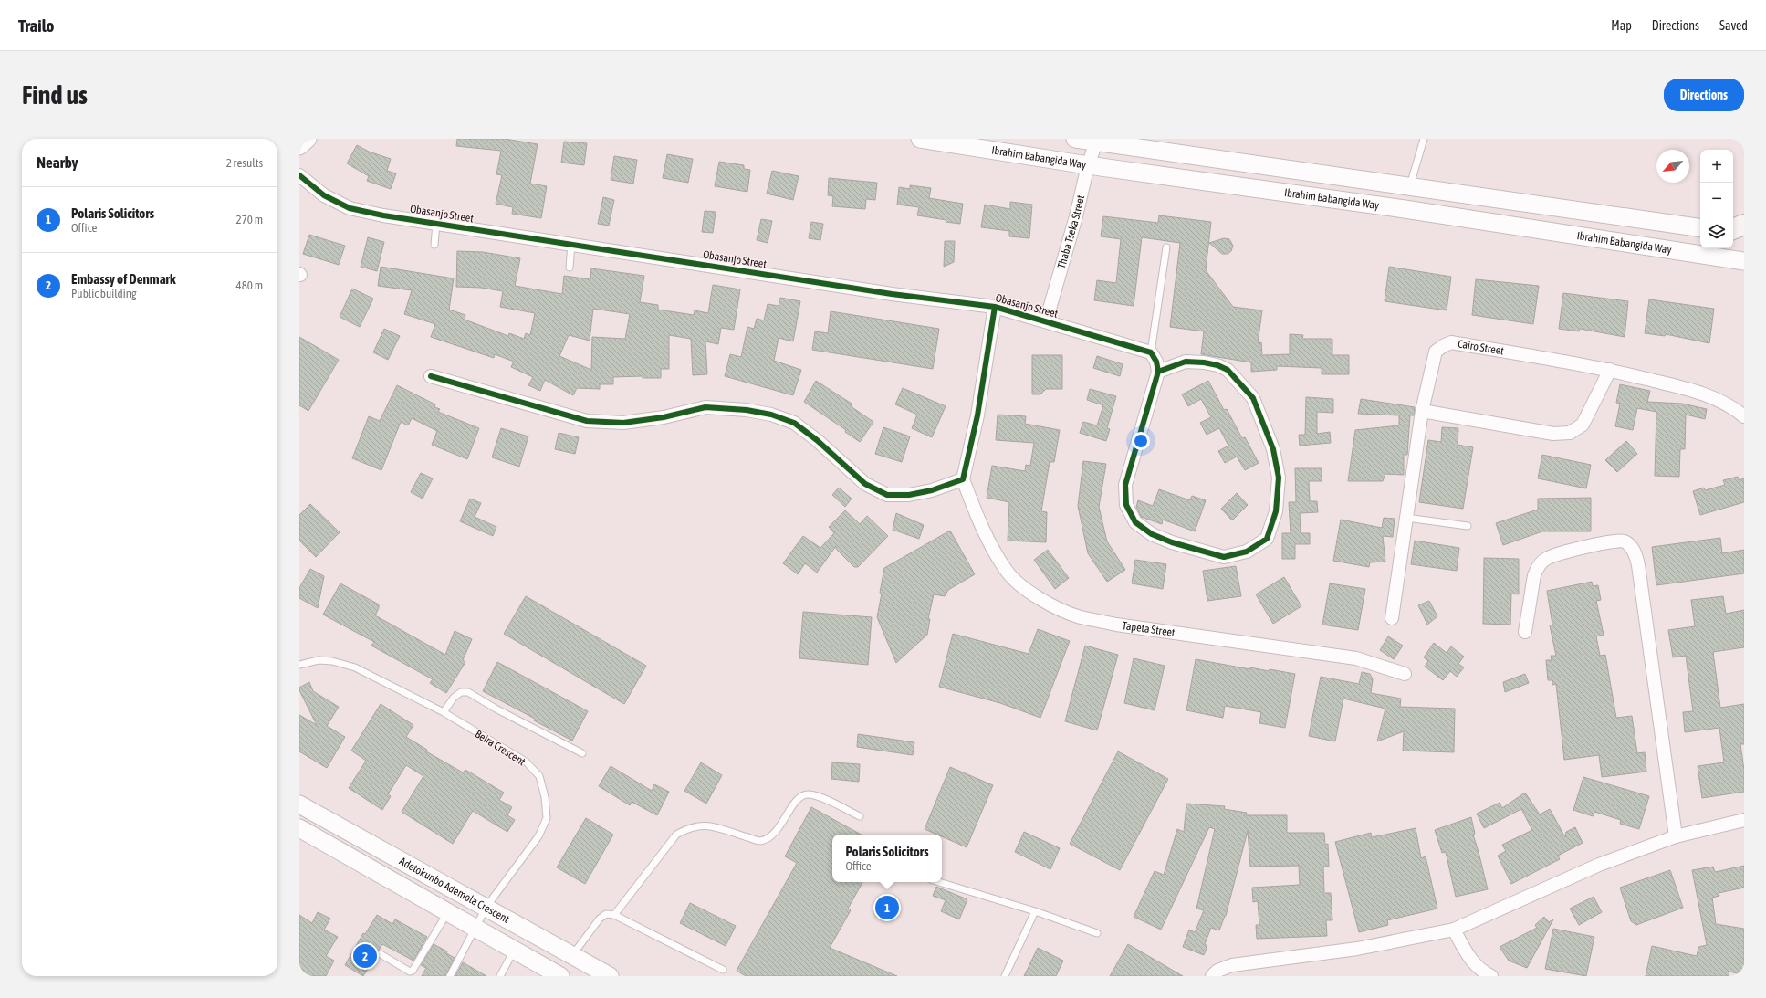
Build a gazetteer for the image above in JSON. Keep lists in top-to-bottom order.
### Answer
{
  "streets": {
    "main road": ["Ibrahim Babangida Way", "Adetokunbo Ademola Crescent"],
    "street": [
      "Obasanjo Street",
      "Thaba Tseka Street",
      "Cairo Street",
      "Tapeta Street"
    ],
    "lane": ["Beira Crescent"]
  },
  "crossings": [
    ["Ibrahim Babangida Way", "Thaba Tseka Street"],
    ["Obasanjo Street", "Thaba Tseka Street"],
    ["Beira Crescent", "Adetokunbo Ademola Crescent"]
  ],
  "north": "bottom left",
  "page": {
    "header": "Trailo",
    "nav": ["Map", "Directions", "Saved"],
    "buttons": "Directions",
    "title": "Find us",
    "heading": ["Nearby", "2 results"],
    "map_buttons": ["+", "−"],
    "list": [
      {
        "mark": "1",
        "name": "Polaris Solicitors",
        "note": "Office",
        "value": "270 m"
      },
      {
        "mark": "2",
        "name": "Embassy of Denmark",
        "note": "Public building",
        "value": "480 m"
      }
    ],
    "popup": ["Polaris Solicitors", "Office"],
    "pins": ["1", "2"]
  }
}
